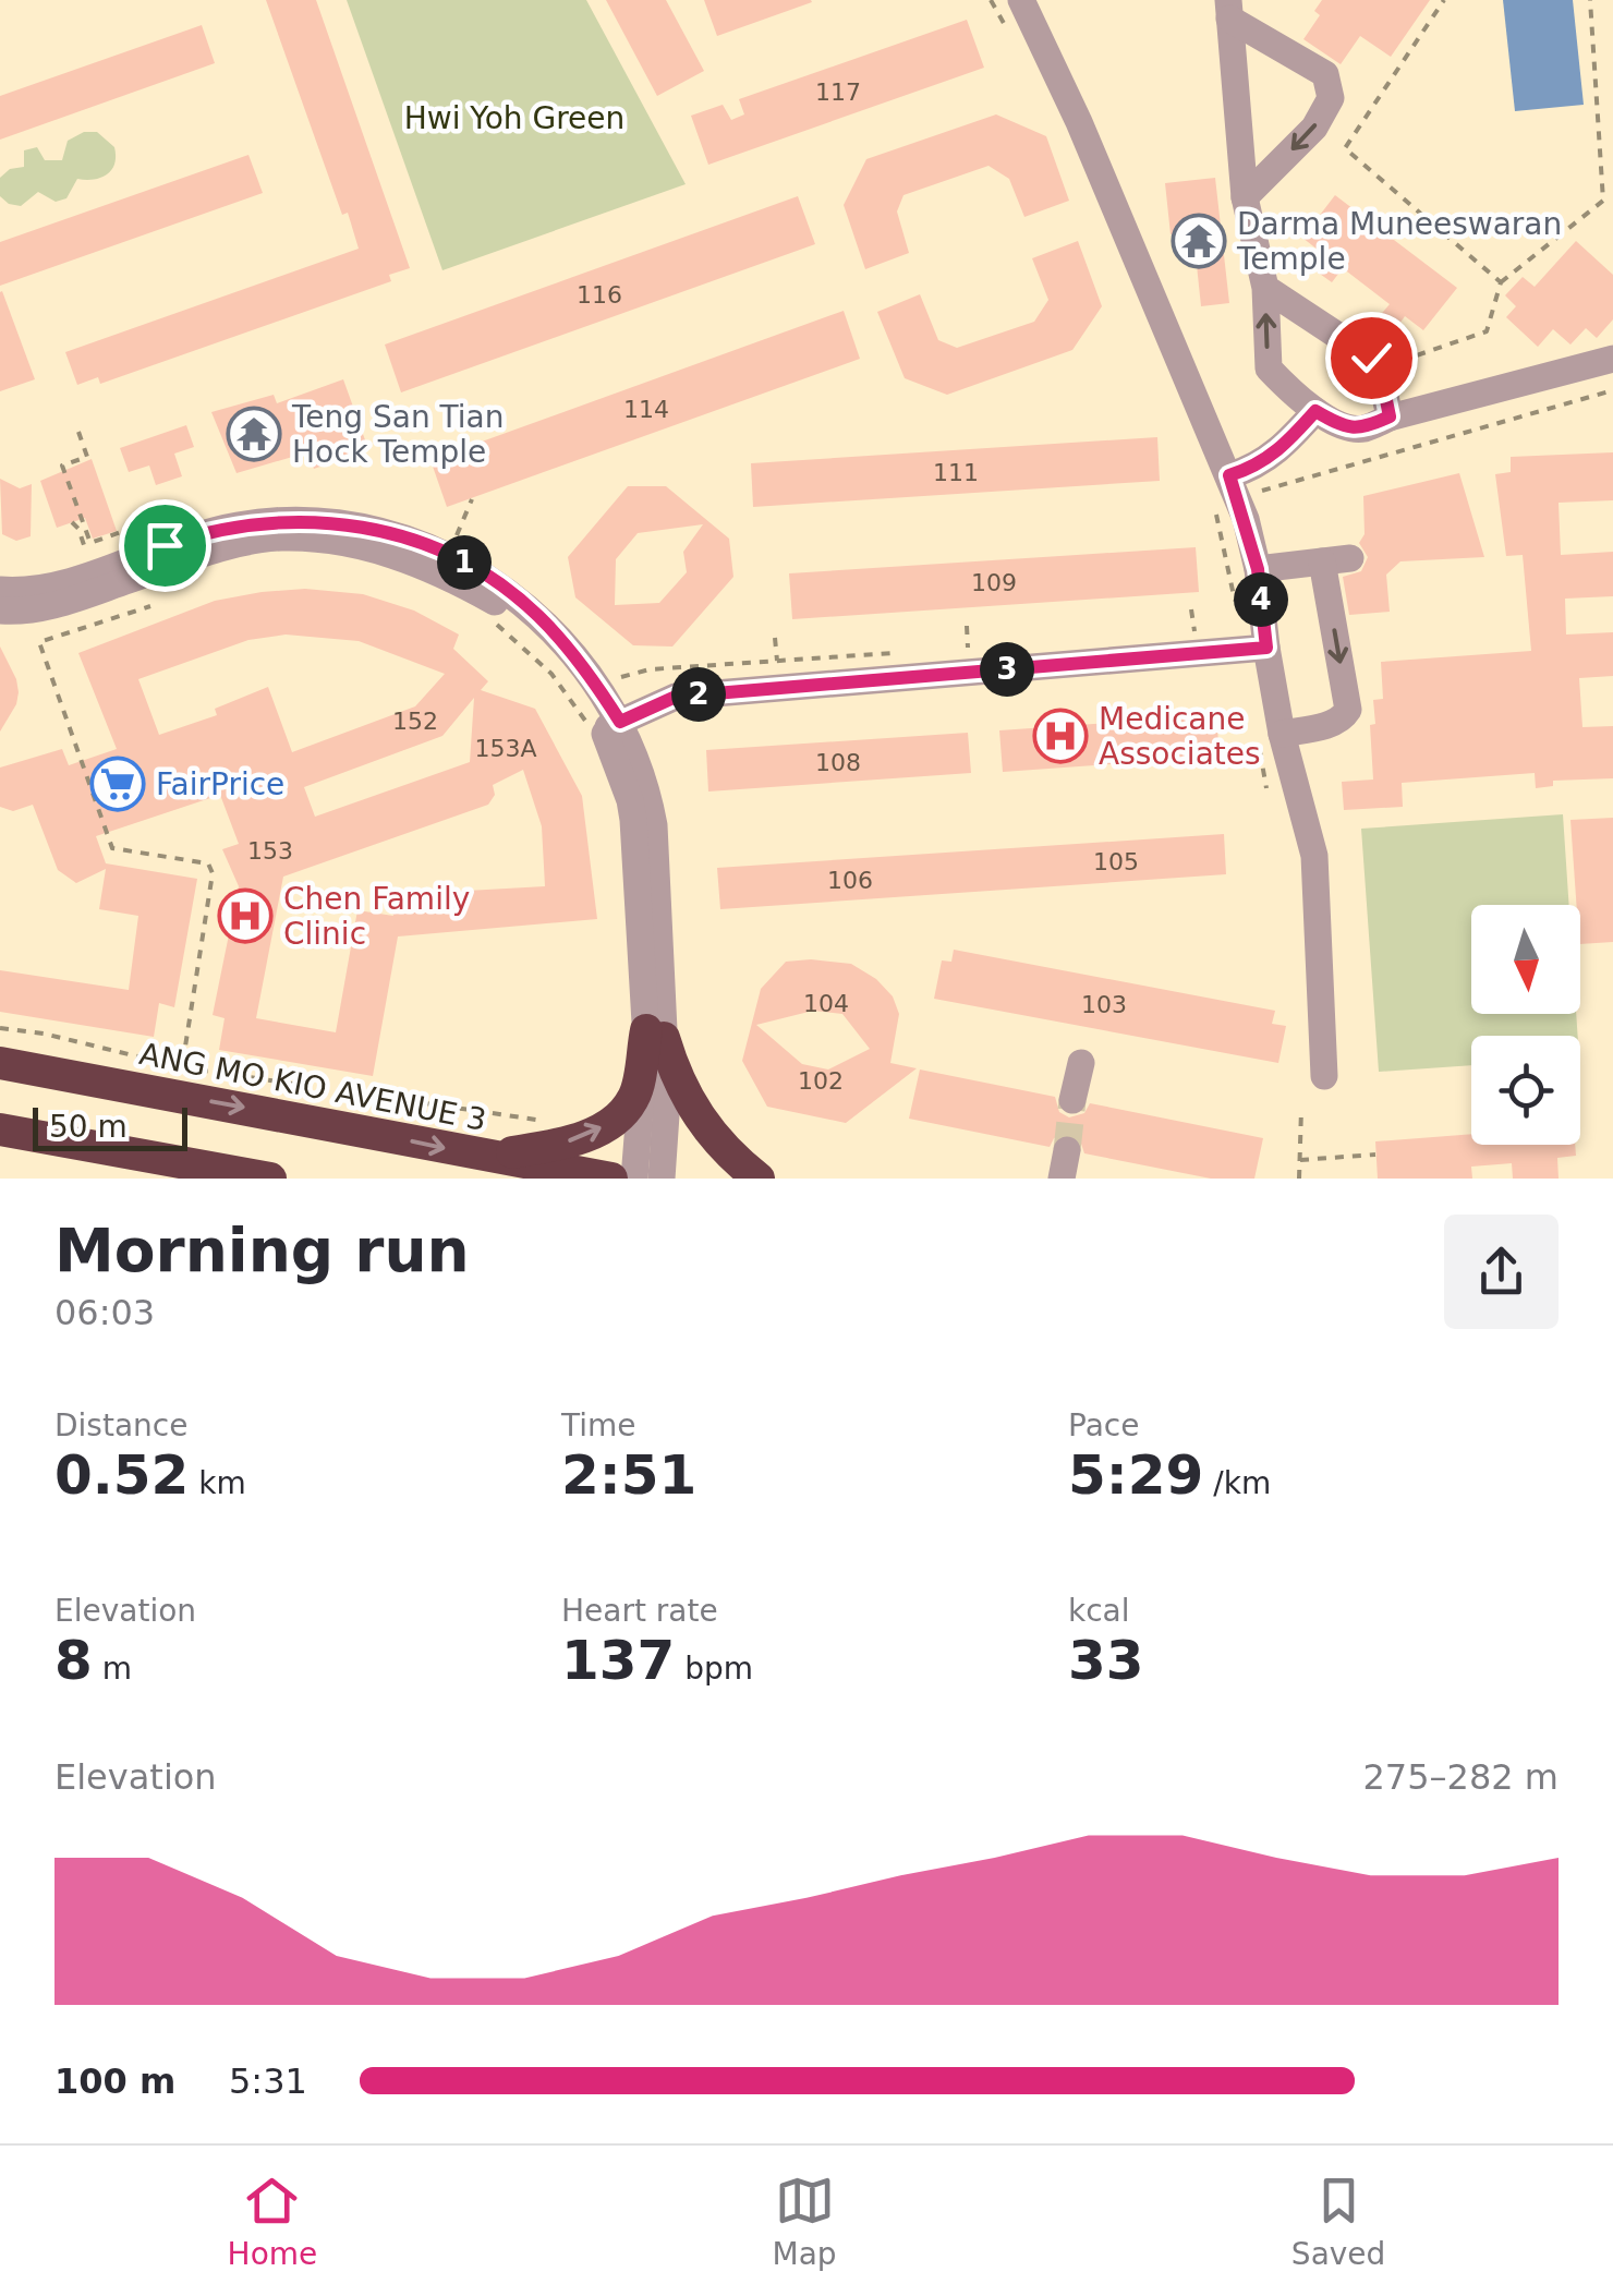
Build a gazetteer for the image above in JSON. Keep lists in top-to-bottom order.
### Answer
{
  "streets": {
    "highway": ["ANG MO KIO AVENUE 3"]
  },
  "parks": ["Hwi Yoh Green"],
  "places": {
    "temple": ["Darma Muneeswaran Temple", "Teng San Tian Hock Temple"],
    "hospital": ["Medicane Associates", "Chen Family Clinic"],
    "supermarket": ["FairPrice"]
  },
  "house_numbers": [
    "117",
    "116",
    "114",
    "111",
    "109",
    "152",
    "153A",
    "108",
    "153",
    "105",
    "106",
    "104",
    "103",
    "102"
  ],
  "scale_bar": "50 m",
  "north": "bottom",
  "page": {
    "pins": [
      "1",
      "4",
      "3",
      "2"
    ],
    "scale": "50 m",
    "heading": ["Morning run", "06:03"],
    "stats": [
      ["Distance", "0.52 km"],
      ["Time", "2:51"],
      ["Pace", "5:29 /km"],
      ["Elevation", "8 m"],
      ["Heart rate", "137 bpm"],
      ["kcal", "33"]
    ],
    "chart": ["Elevation", "275–282 m"],
    "list": [
      {
        "name": "100 m",
        "note": "5:31"
      }
    ],
    "tabs": ["Home", "Map", "Saved"]
  }
}
